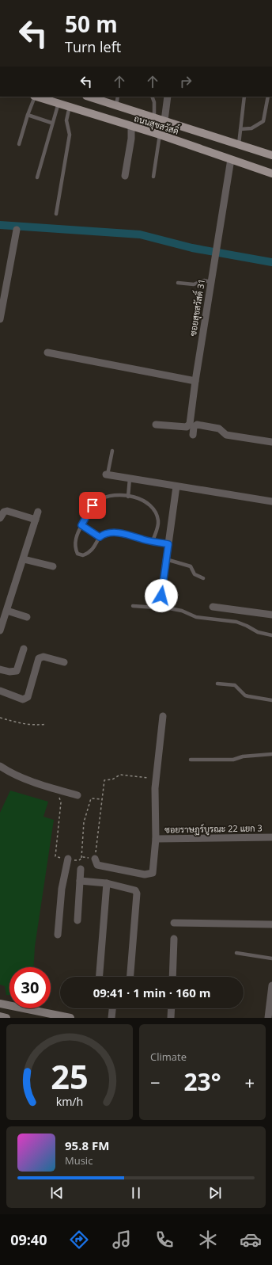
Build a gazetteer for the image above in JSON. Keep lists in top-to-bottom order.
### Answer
{
  "streets": {
    "main road": ["ถนนสุขสวัสดิ์"],
    "street": ["ซอยสุขสวัสดิ์ 31", "ซอยราษฏร์บูรณะ 22 แยก 3"]
  },
  "crossings": [
    ["ถนนสุขสวัสดิ์", "ซอยสุขสวัสดิ์ 31"]
  ],
  "page": {
    "turn": ["50 m", "Turn left"],
    "limit": "30",
    "trip": "09:41 · 1 min · 160 m",
    "tile": "Climate",
    "heat": ["−", "23°", "+"],
    "song": ["95.8 FM", "Music"],
    "tabs": "09:40",
    "gauge": ["25", "km/h"]
  }
}
